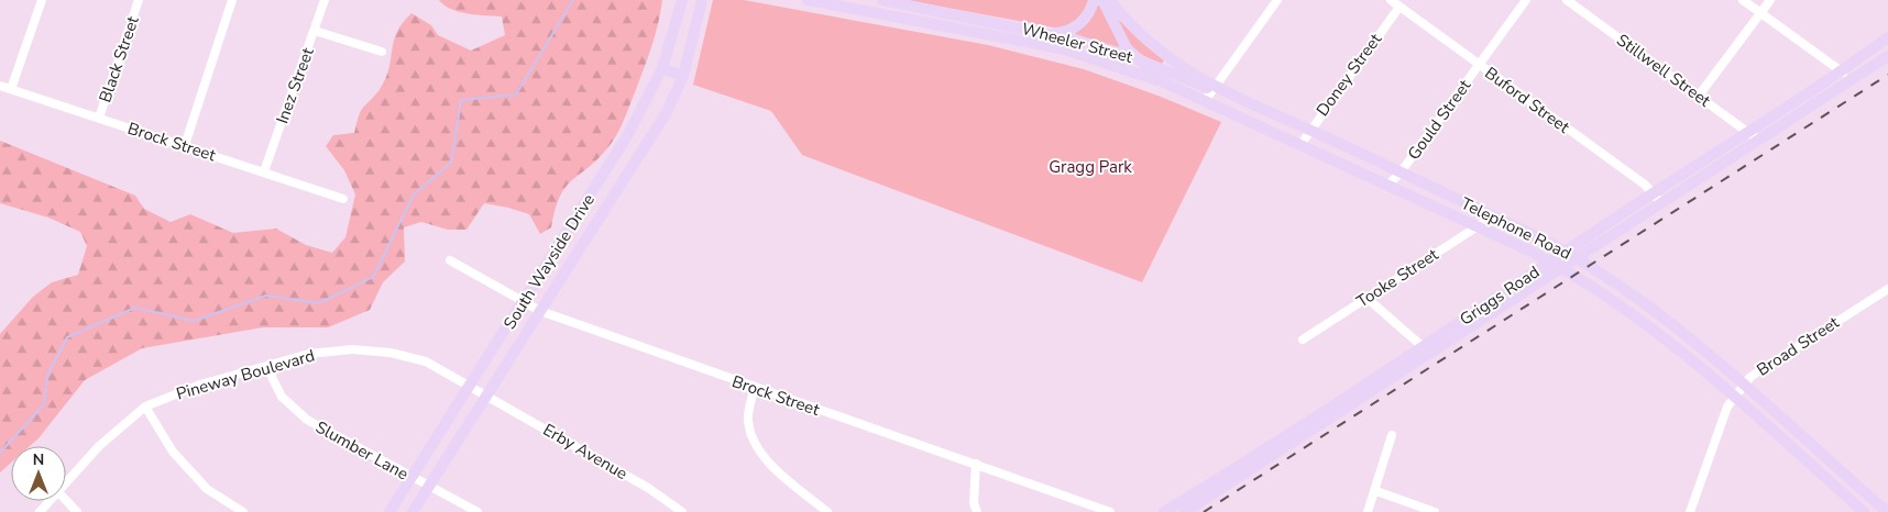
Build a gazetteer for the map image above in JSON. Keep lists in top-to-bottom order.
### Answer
{
  "streets": {
    "main road": [
      "Wheeler Street",
      "Telephone Road",
      "South Wayside Drive",
      "Griggs Road"
    ],
    "street": [
      "Black Street",
      "Stillwell Street",
      "Doney Street",
      "Inez Street",
      "Buford Street",
      "Gould Street",
      "Brock Street",
      "Tooke Street",
      "Broad Street",
      "Pineway Boulevard",
      "Slumber Lane",
      "Erby Avenue"
    ]
  },
  "crossings": [
    ["Wheeler Street", "Telephone Road"],
    ["Black Street", "Brock Street"],
    ["Stillwell Street", "Griggs Road"],
    ["Doney Street", "Buford Street"],
    ["Doney Street", "Telephone Road"],
    ["Inez Street", "Brock Street"],
    ["Buford Street", "Gould Street"],
    ["Buford Street", "Griggs Road"],
    ["Gould Street", "Telephone Road"],
    ["Brock Street", "South Wayside Drive"],
    ["Telephone Road", "Tooke Street"],
    ["Telephone Road", "Griggs Road"],
    ["Telephone Road", "Broad Street"],
    ["South Wayside Drive", "Pineway Boulevard"],
    ["South Wayside Drive", "Slumber Lane"],
    ["South Wayside Drive", "Erby Avenue"],
    ["Pineway Boulevard", "Slumber Lane"],
    ["Pineway Boulevard", "Erby Avenue"]
  ],
  "parks": ["Gragg Park"],
  "north": "top"
}
